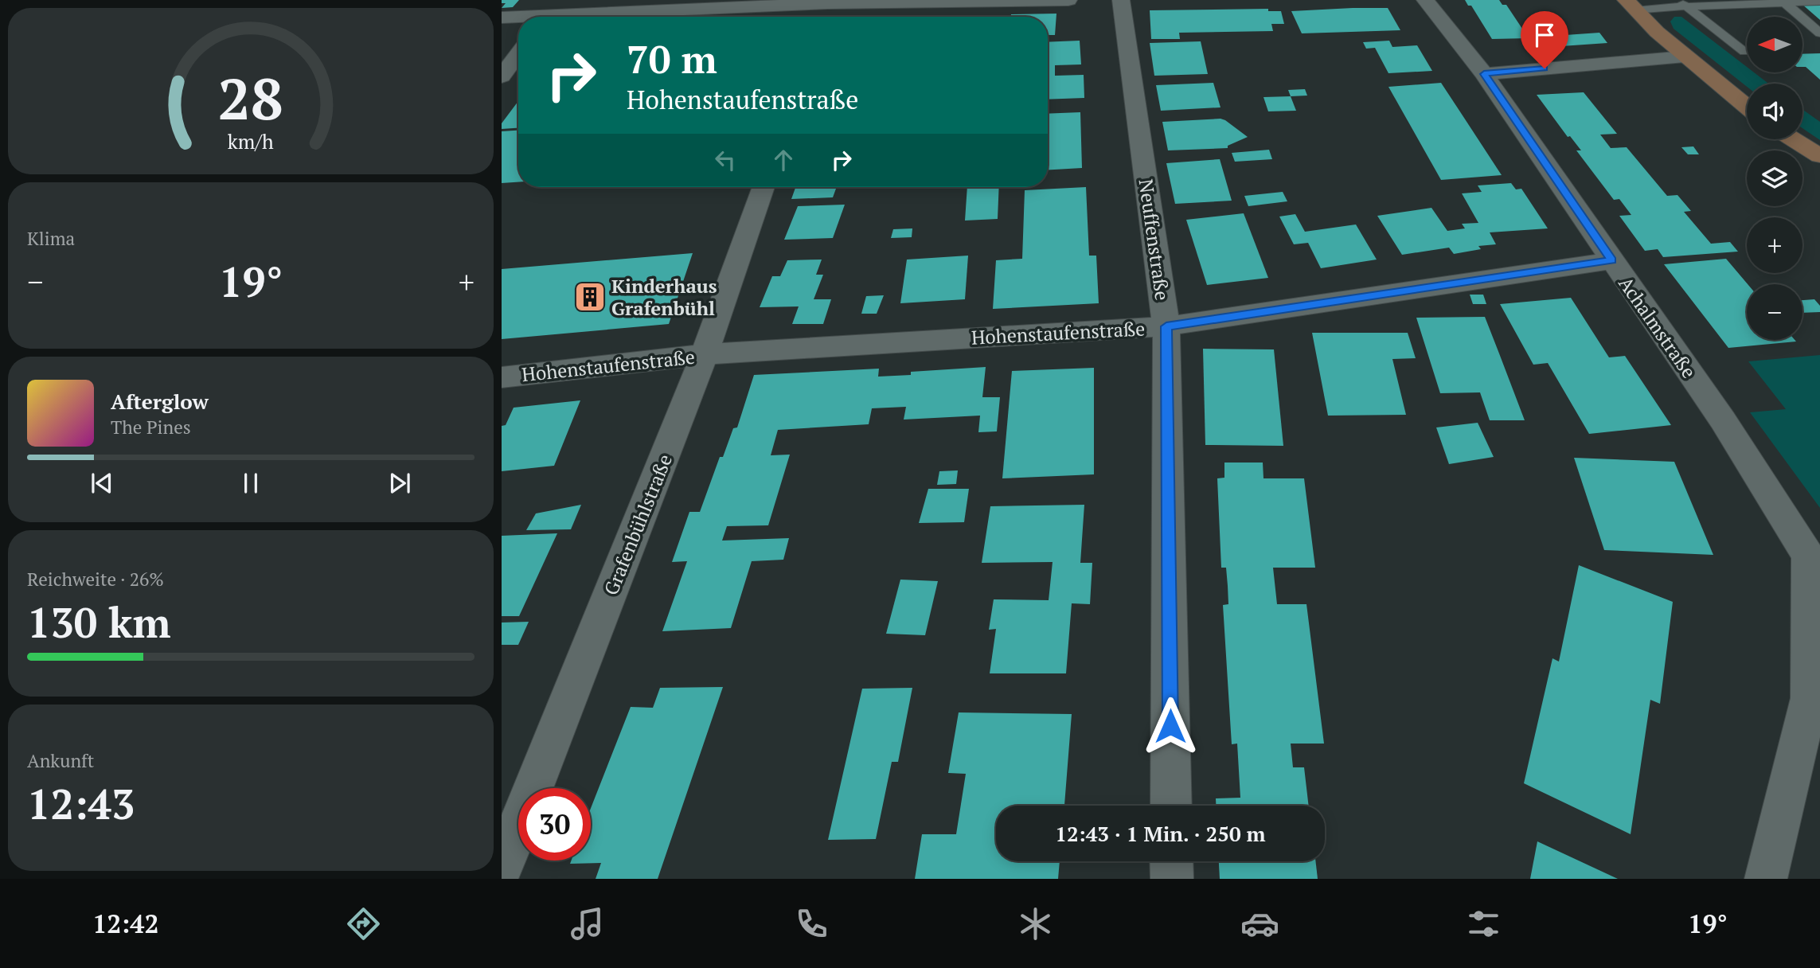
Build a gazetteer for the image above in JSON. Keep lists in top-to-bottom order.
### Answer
{
  "streets": {
    "street": [
      "Neuffenstraße",
      "Achalmstraße",
      "Hohenstaufenstraße",
      "Grafenbühlstraße"
    ]
  },
  "crossings": [
    ["Neuffenstraße", "Hohenstaufenstraße"],
    ["Achalmstraße", "Hohenstaufenstraße"],
    ["Hohenstaufenstraße", "Grafenbühlstraße"]
  ],
  "places": {
    "building": ["Kinderhaus Grafenbühl"]
  },
  "north": "left",
  "page": {
    "map_buttons": ["+", "−"],
    "turn": ["70 m", "Hohenstaufenstraße"],
    "tile": [
      "Klima",
      ["Reichweite · 26%", "130 km"],
      ["Ankunft", "12:43"]
    ],
    "heat": ["−", "19°", "+"],
    "song": ["Afterglow", "The Pines"],
    "limit": "30",
    "trip": "12:43 · 1 Min. · 250 m",
    "tabs": ["12:42", "19°"],
    "gauge": ["28", "km/h"]
  }
}
